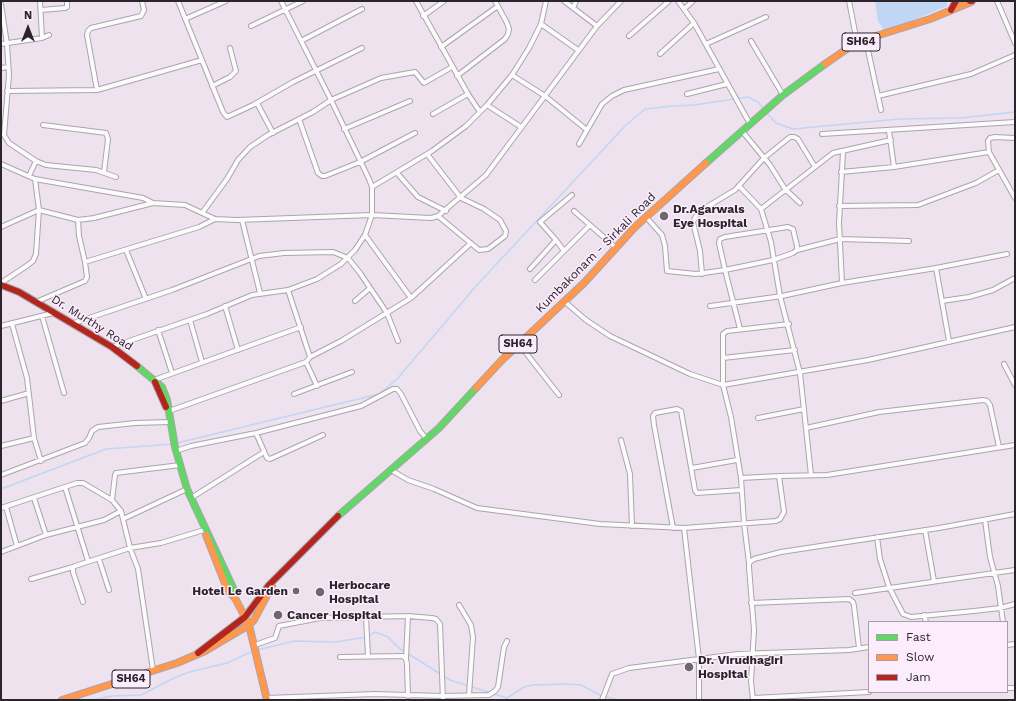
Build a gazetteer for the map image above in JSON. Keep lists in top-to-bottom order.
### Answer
{
  "streets": {
    "main road": ["SH64", "Kumbakonam - Sirkali Road", "Dr. Murthy Road"]
  },
  "crossings": [
    ["Kumbakonam - Sirkali Road", "Dr. Murthy Road"]
  ],
  "places": [
    "Dr.Agarwals Eye Hospital",
    "Hotel Le Garden",
    "Herbocare Hospital",
    "Cancer Hospital",
    "Dr. Virudhagiri Hospital"
  ],
  "legend": ["Fast", "Slow", "Jam"],
  "north": "top"
}
